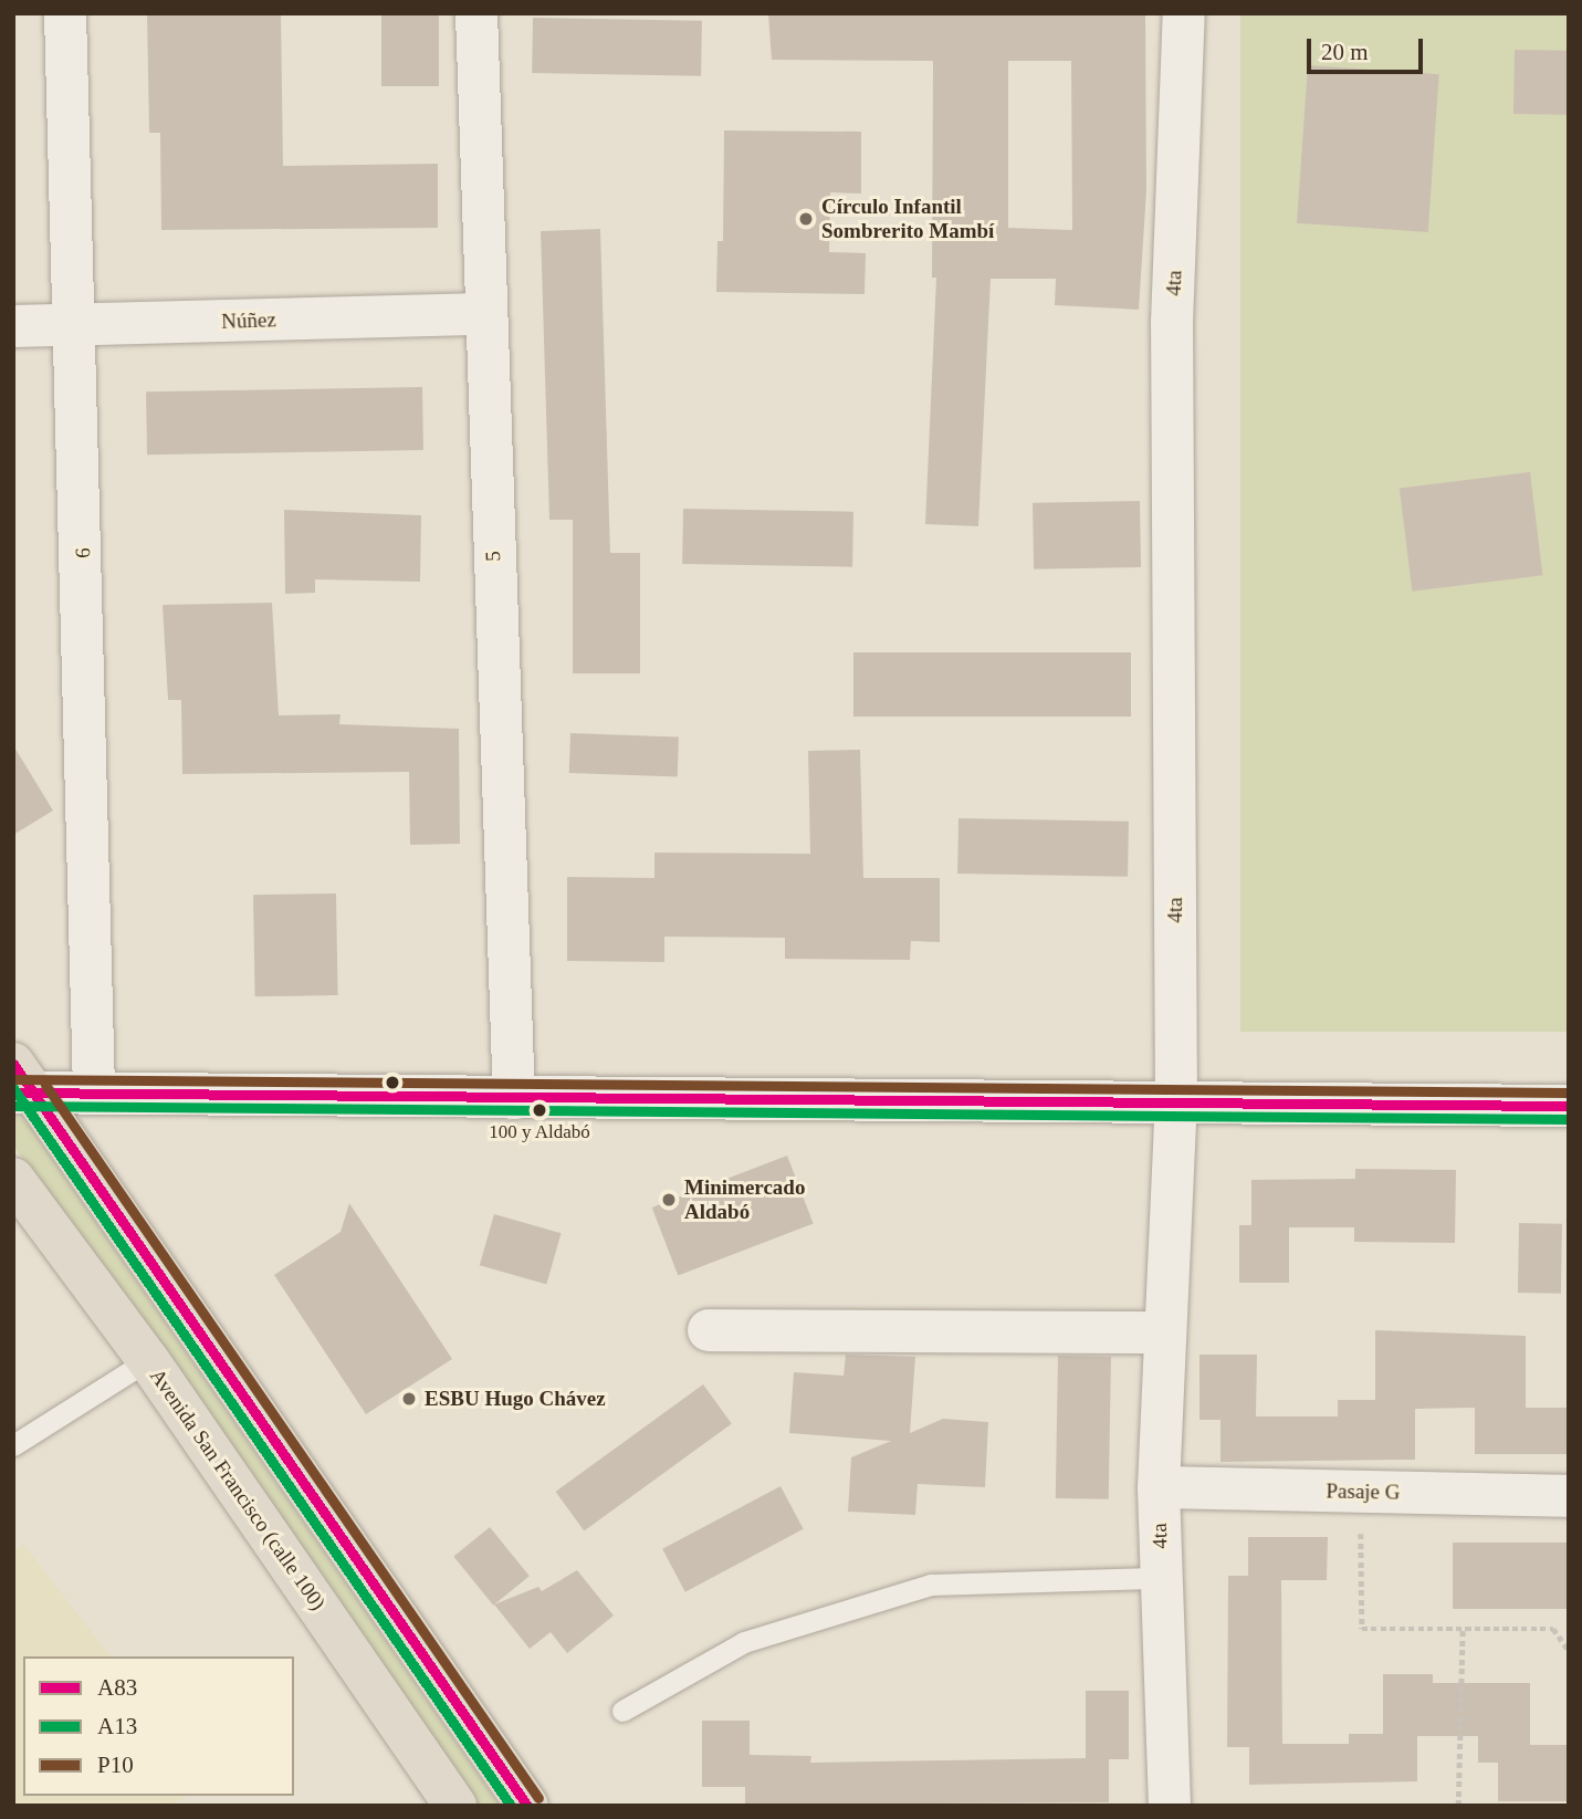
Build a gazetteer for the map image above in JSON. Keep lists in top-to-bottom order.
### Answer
{
  "streets": {
    "highway": ["Avenida San Francisco (calle 100)"],
    "street": [
      "4ta",
      "Núñez",
      "6",
      "5",
      "Pasaje G"
    ]
  },
  "crossings": [
    ["4ta", "Pasaje G"],
    ["Núñez", "6"],
    ["Núñez", "5"]
  ],
  "places": [
    "Círculo Infantil Sombrerito Mambí",
    "100 y Aldabó",
    "Minimercado Aldabó",
    "ESBU Hugo Chávez"
  ],
  "lines": ["transit line A83", "transit line P10", "transit line A13"],
  "legend": ["A83", "A13", "P10"],
  "scale_bar": "20 m"
}
